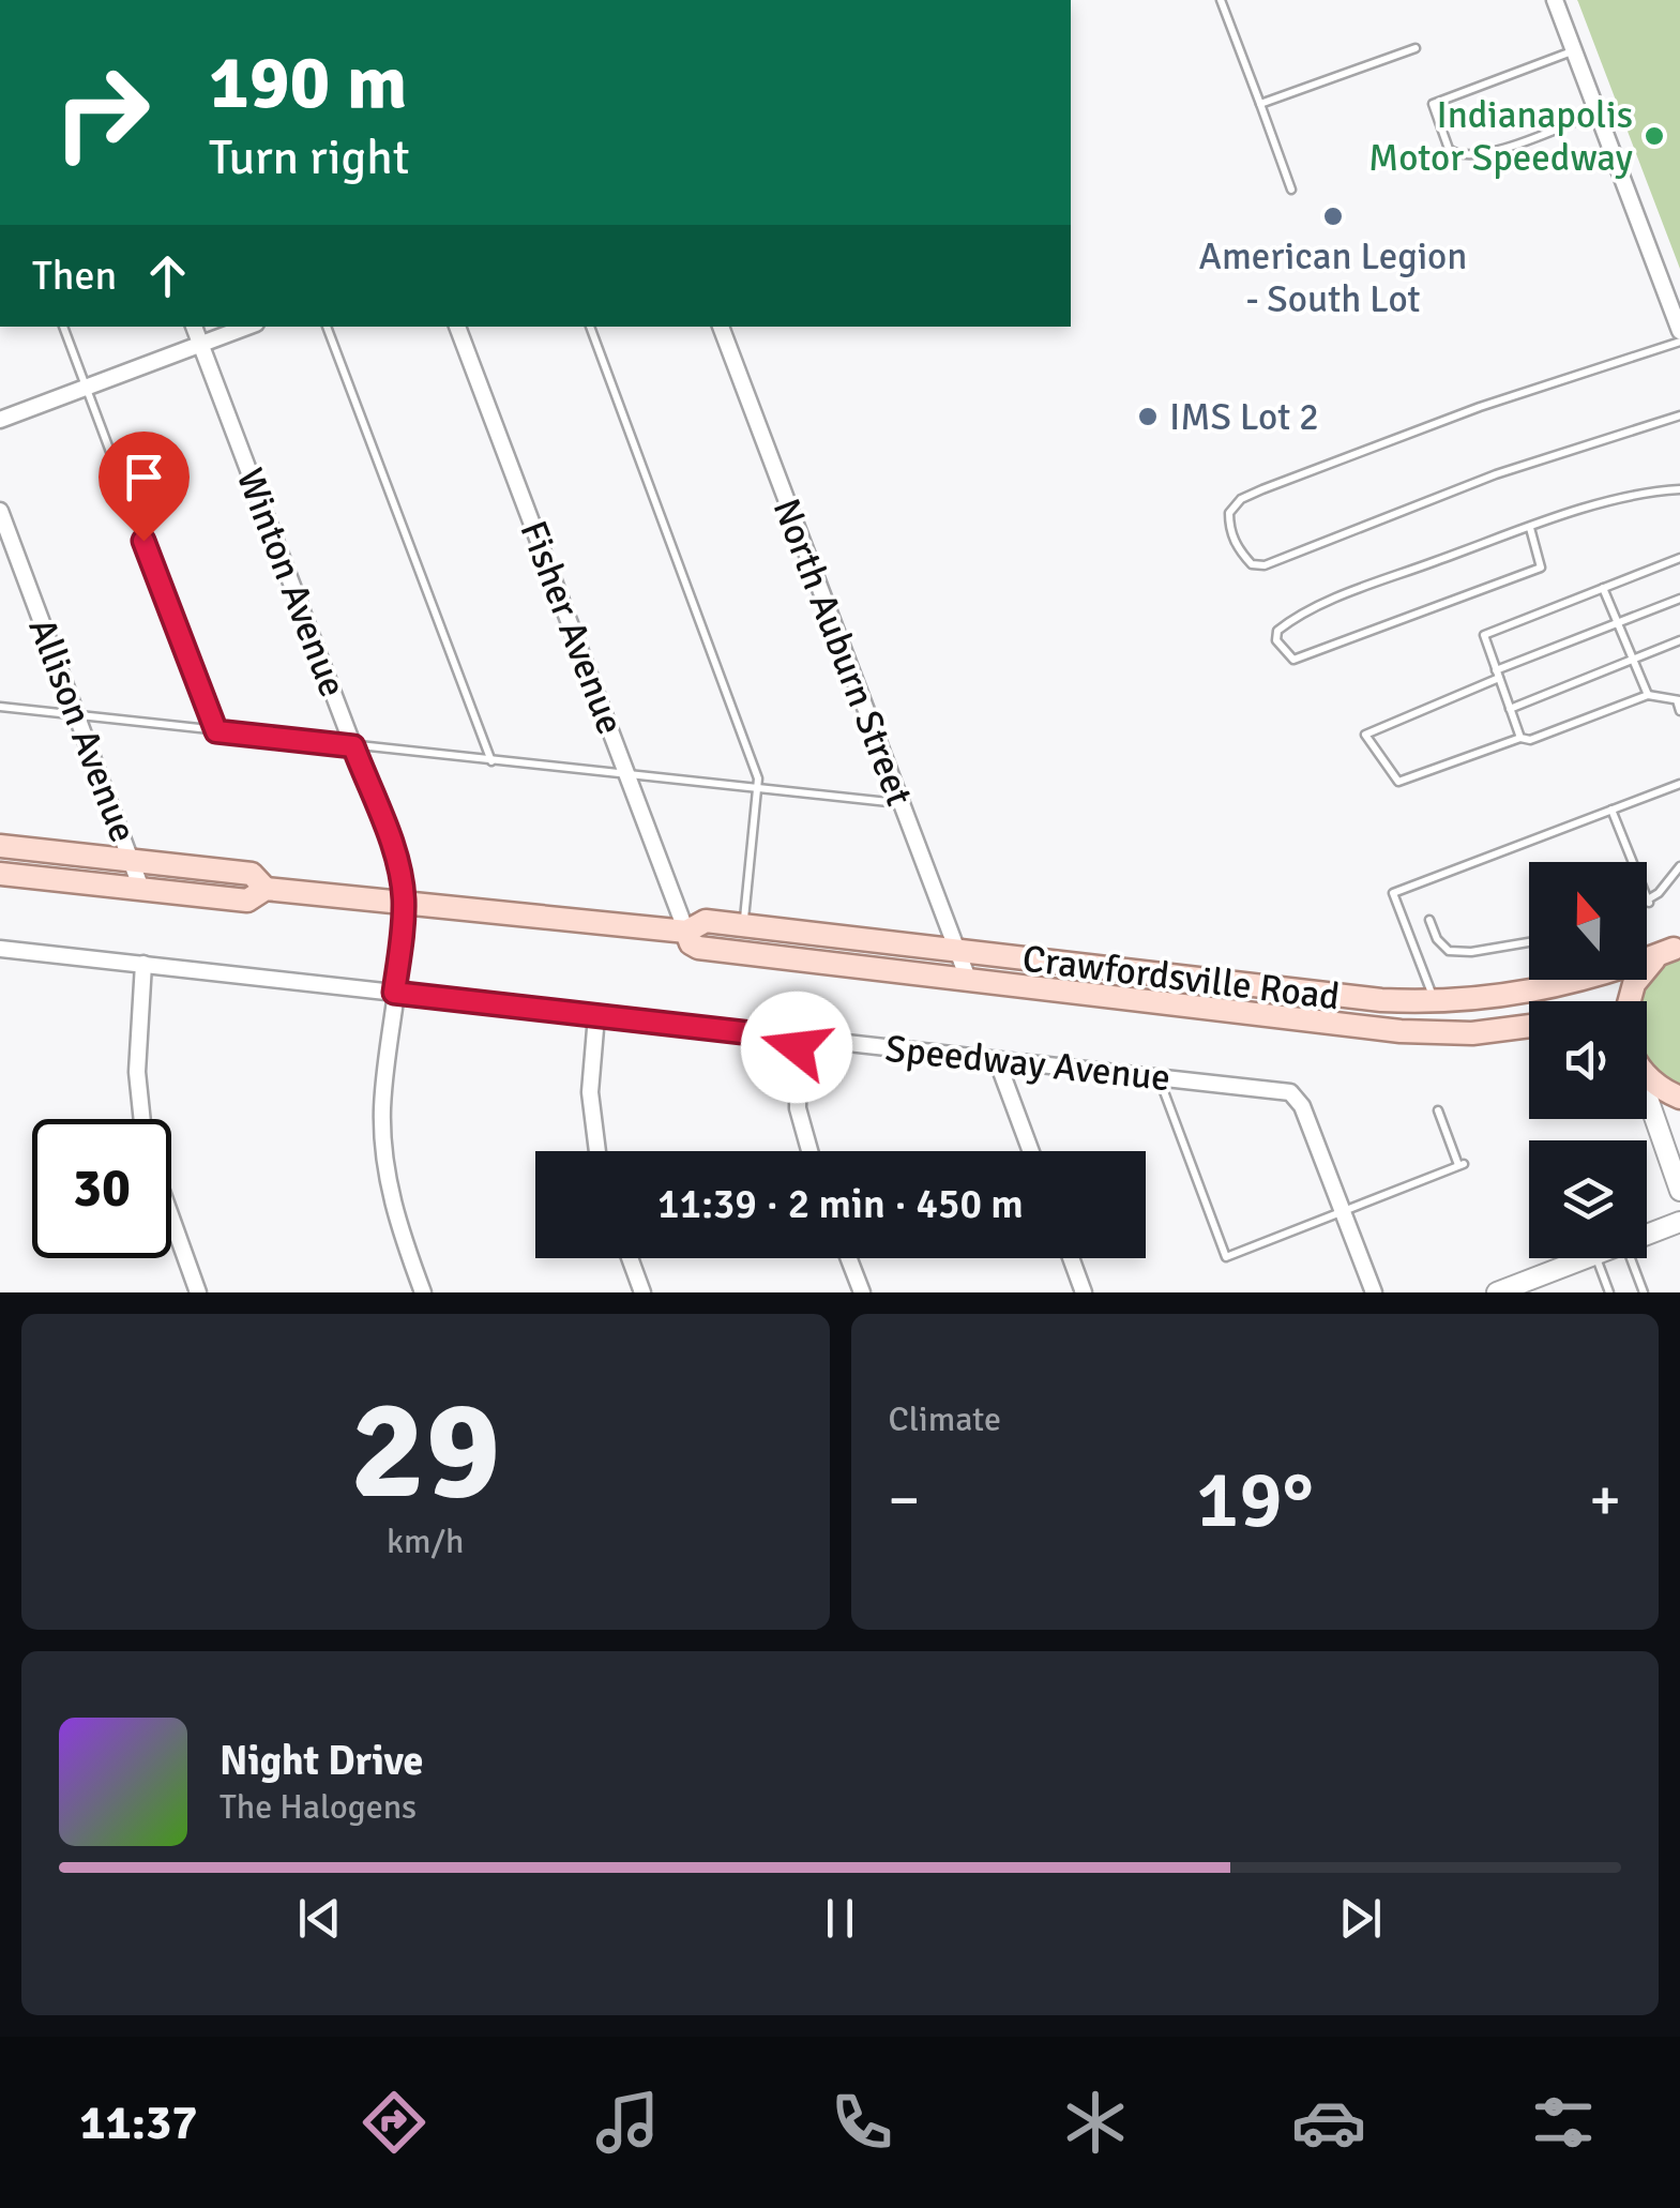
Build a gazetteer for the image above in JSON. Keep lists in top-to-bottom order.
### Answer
{
  "streets": {
    "main road": ["Crawfordsville Road"],
    "street": [
      "Winton Avenue",
      "Fisher Avenue",
      "North Auburn Street",
      "Allison Avenue",
      "Speedway Avenue"
    ]
  },
  "crossings": [
    ["Winton Avenue", "Crawfordsville Road"],
    ["Winton Avenue", "Speedway Avenue"],
    ["Fisher Avenue", "Crawfordsville Road"],
    ["North Auburn Street", "Crawfordsville Road"],
    ["Allison Avenue", "Crawfordsville Road"]
  ],
  "places": ["Indianapolis Motor Speedway", "American Legion - South Lot", "IMS Lot 2"],
  "north": "top",
  "page": {
    "turn": ["190 m", "Turn right"],
    "then": "Then",
    "limit": "30",
    "trip": "11:39 · 2 min · 450 m",
    "tile": [
      ["29", "km/h"],
      "Climate"
    ],
    "heat": ["−", "19°", "+"],
    "song": ["Night Drive", "The Halogens"],
    "tabs": "11:37"
  }
}
